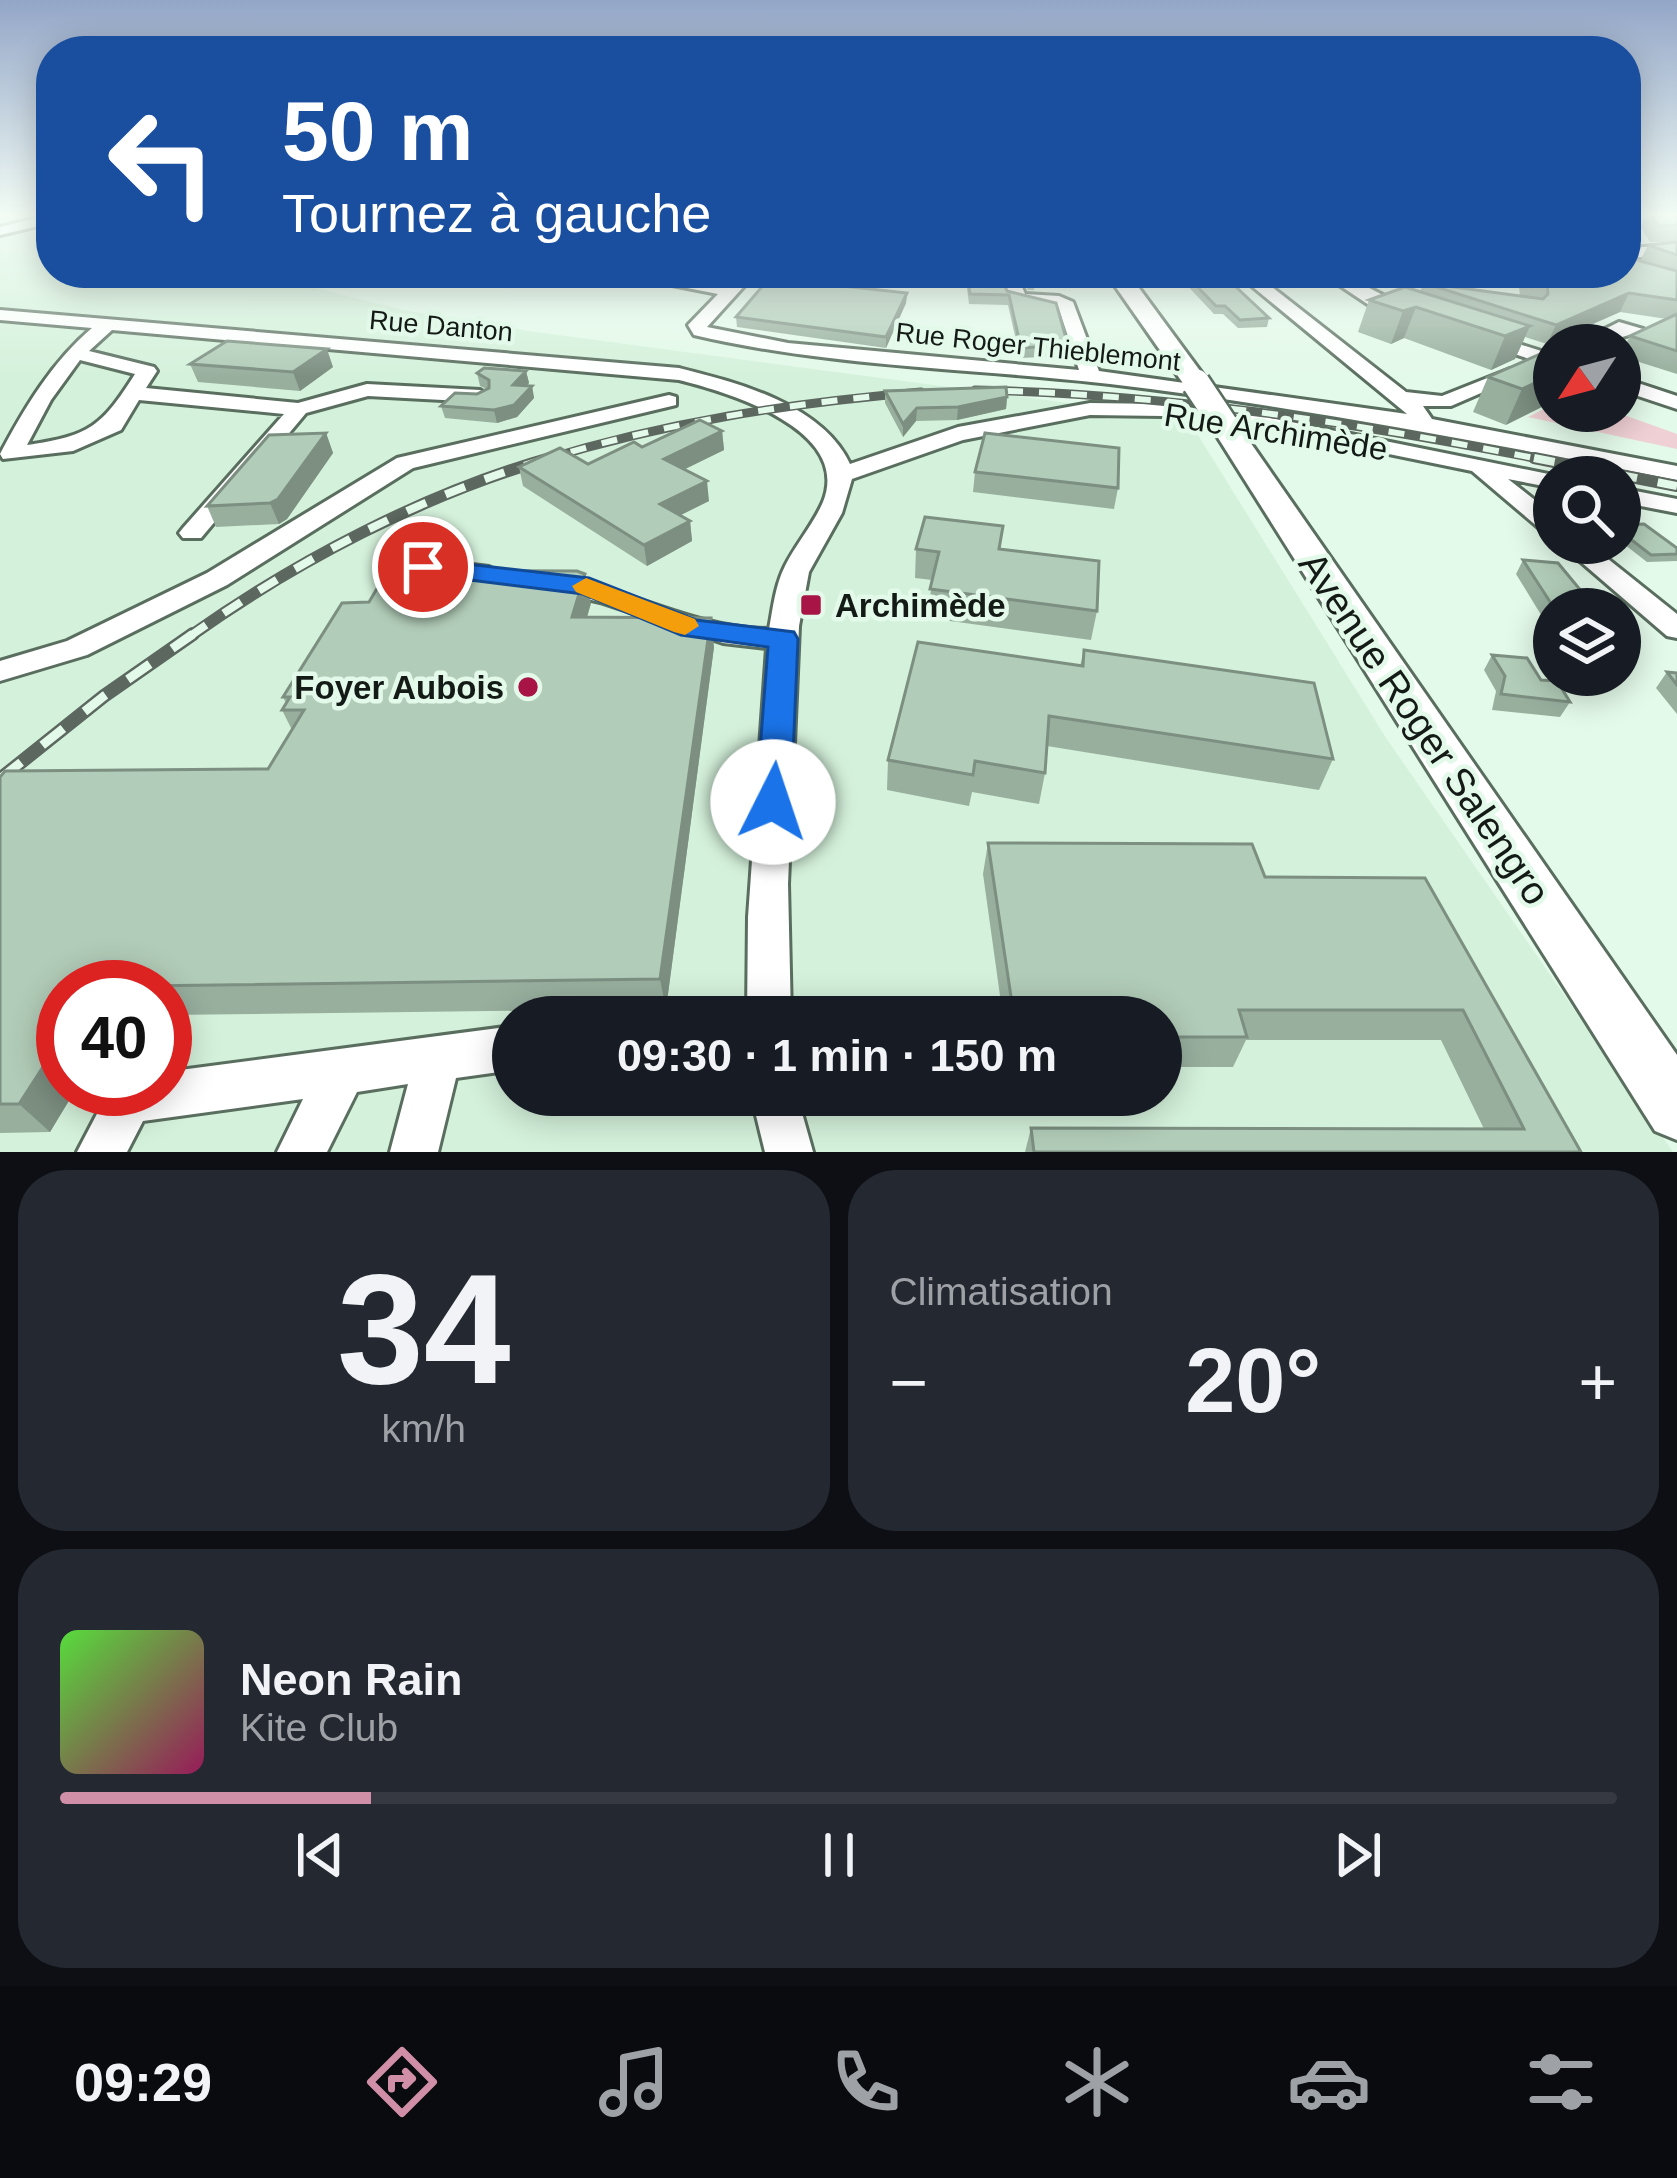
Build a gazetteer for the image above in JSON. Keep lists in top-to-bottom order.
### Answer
{
  "streets": {
    "main road": ["Avenue Roger Salengro"],
    "street": ["Rue Danton", "Rue Roger Thieblemont", "Rue Archimède"]
  },
  "crossings": [
    ["Rue Danton", "Rue Archimède"]
  ],
  "places": {
    "transit": ["Archimède"],
    "other": ["Foyer Aubois"]
  },
  "north": "bottom left",
  "page": {
    "turn": ["50 m", "Tournez à gauche"],
    "limit": "40",
    "trip": "09:30 · 1 min · 150 m",
    "tile": [
      ["34", "km/h"],
      "Climatisation"
    ],
    "heat": ["−", "20°", "+"],
    "song": ["Neon Rain", "Kite Club"],
    "tabs": "09:29"
  }
}
